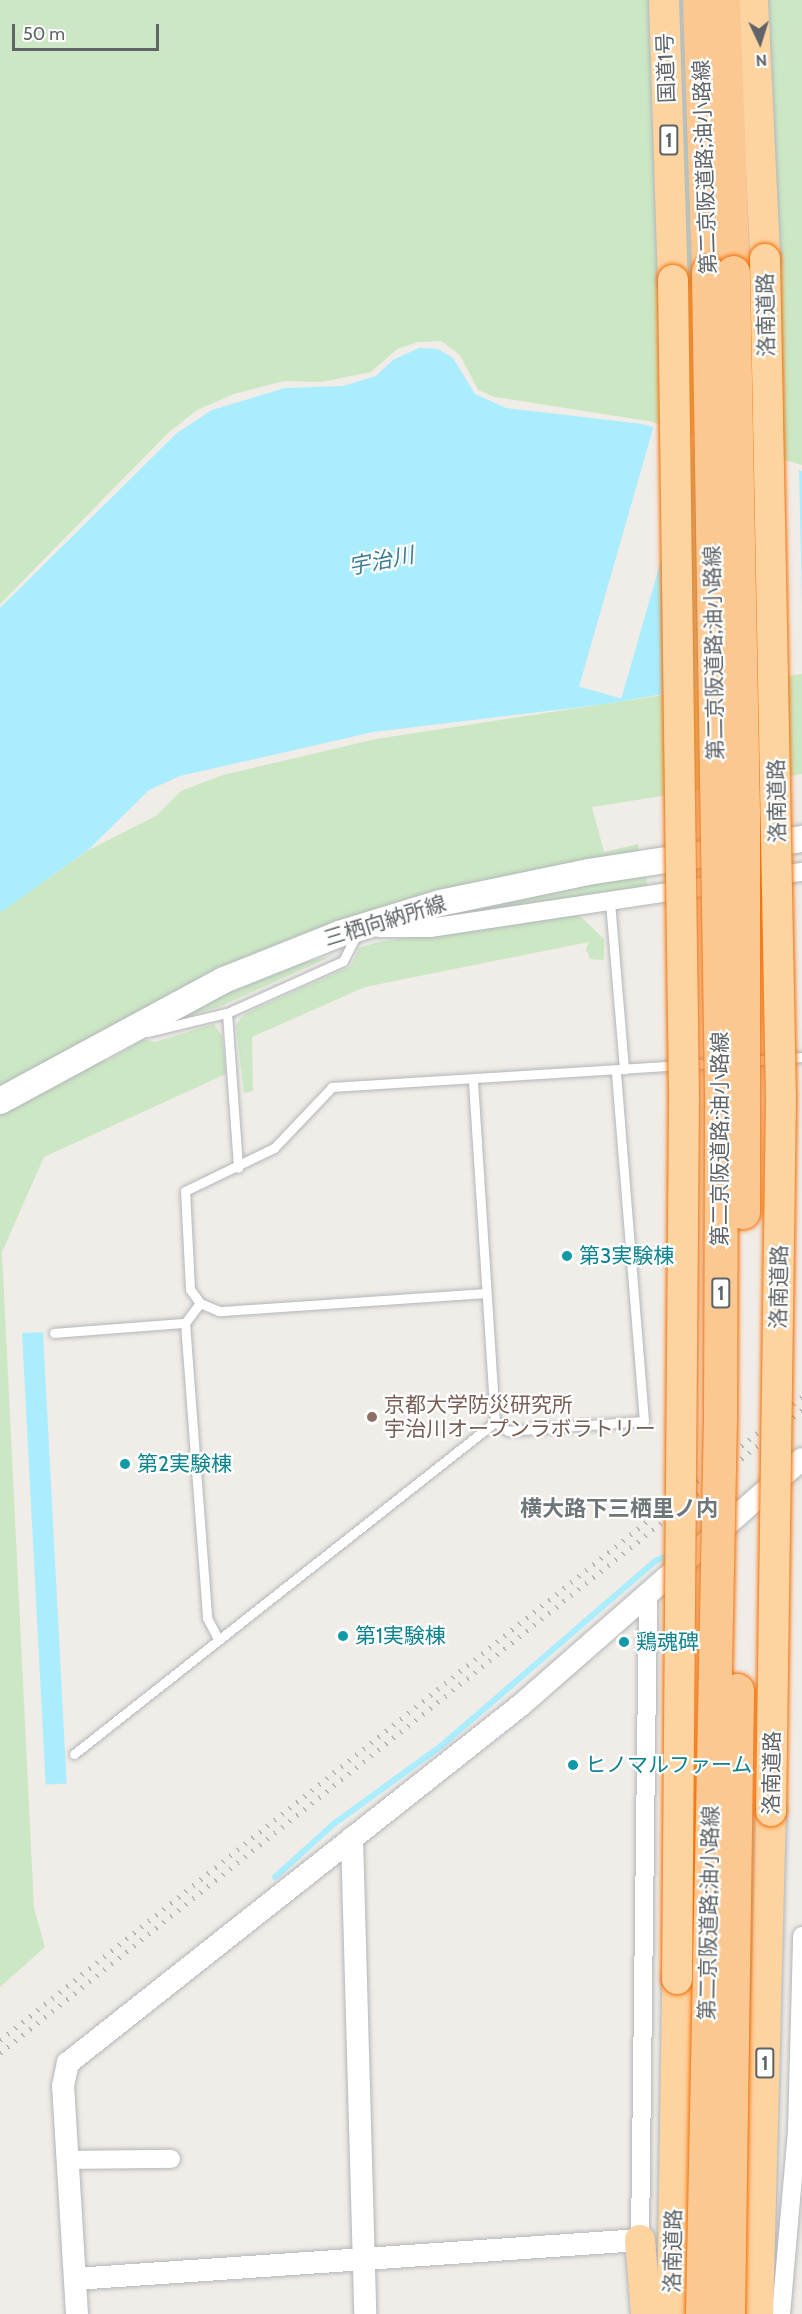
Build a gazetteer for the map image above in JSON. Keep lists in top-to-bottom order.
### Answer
{
  "streets": {
    "highway": [
      "国道1号",
      "1",
      "第二京阪道路;油小路線",
      "洛南道路"
    ],
    "main road": ["三栖向納所線"]
  },
  "crossings": [
    ["国道1号", "洛南道路"]
  ],
  "districts": ["横大路下三栖里ノ内"],
  "water": ["宇治川"],
  "places": [
    "第3実験棟",
    "京都大学防災研究所 宇治川オープンラボラトリー",
    "第2実験棟",
    "第1実験棟",
    "鶏魂碑",
    "ヒノマルファーム"
  ],
  "scale_bar": "50 m",
  "north": "bottom"
}
